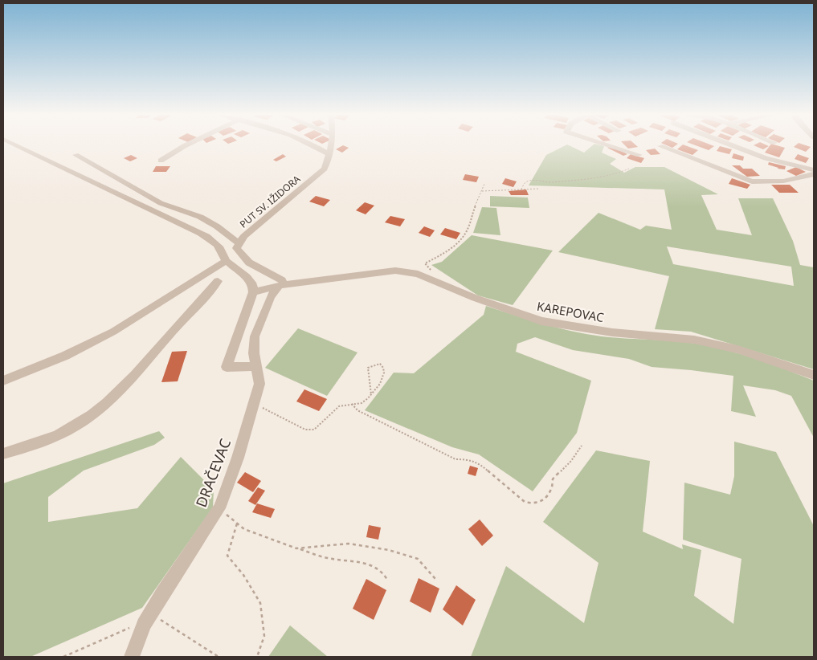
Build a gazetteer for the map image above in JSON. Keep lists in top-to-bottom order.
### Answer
{
  "streets": {
    "street": ["PUT SV. IŽIDORA", "KAREPOVAC", "DRAČEVAC"]
  },
  "crossings": [
    ["PUT SV. IŽIDORA", "KAREPOVAC"],
    ["PUT SV. IŽIDORA", "DRAČEVAC"],
    ["KAREPOVAC", "DRAČEVAC"]
  ]
}
